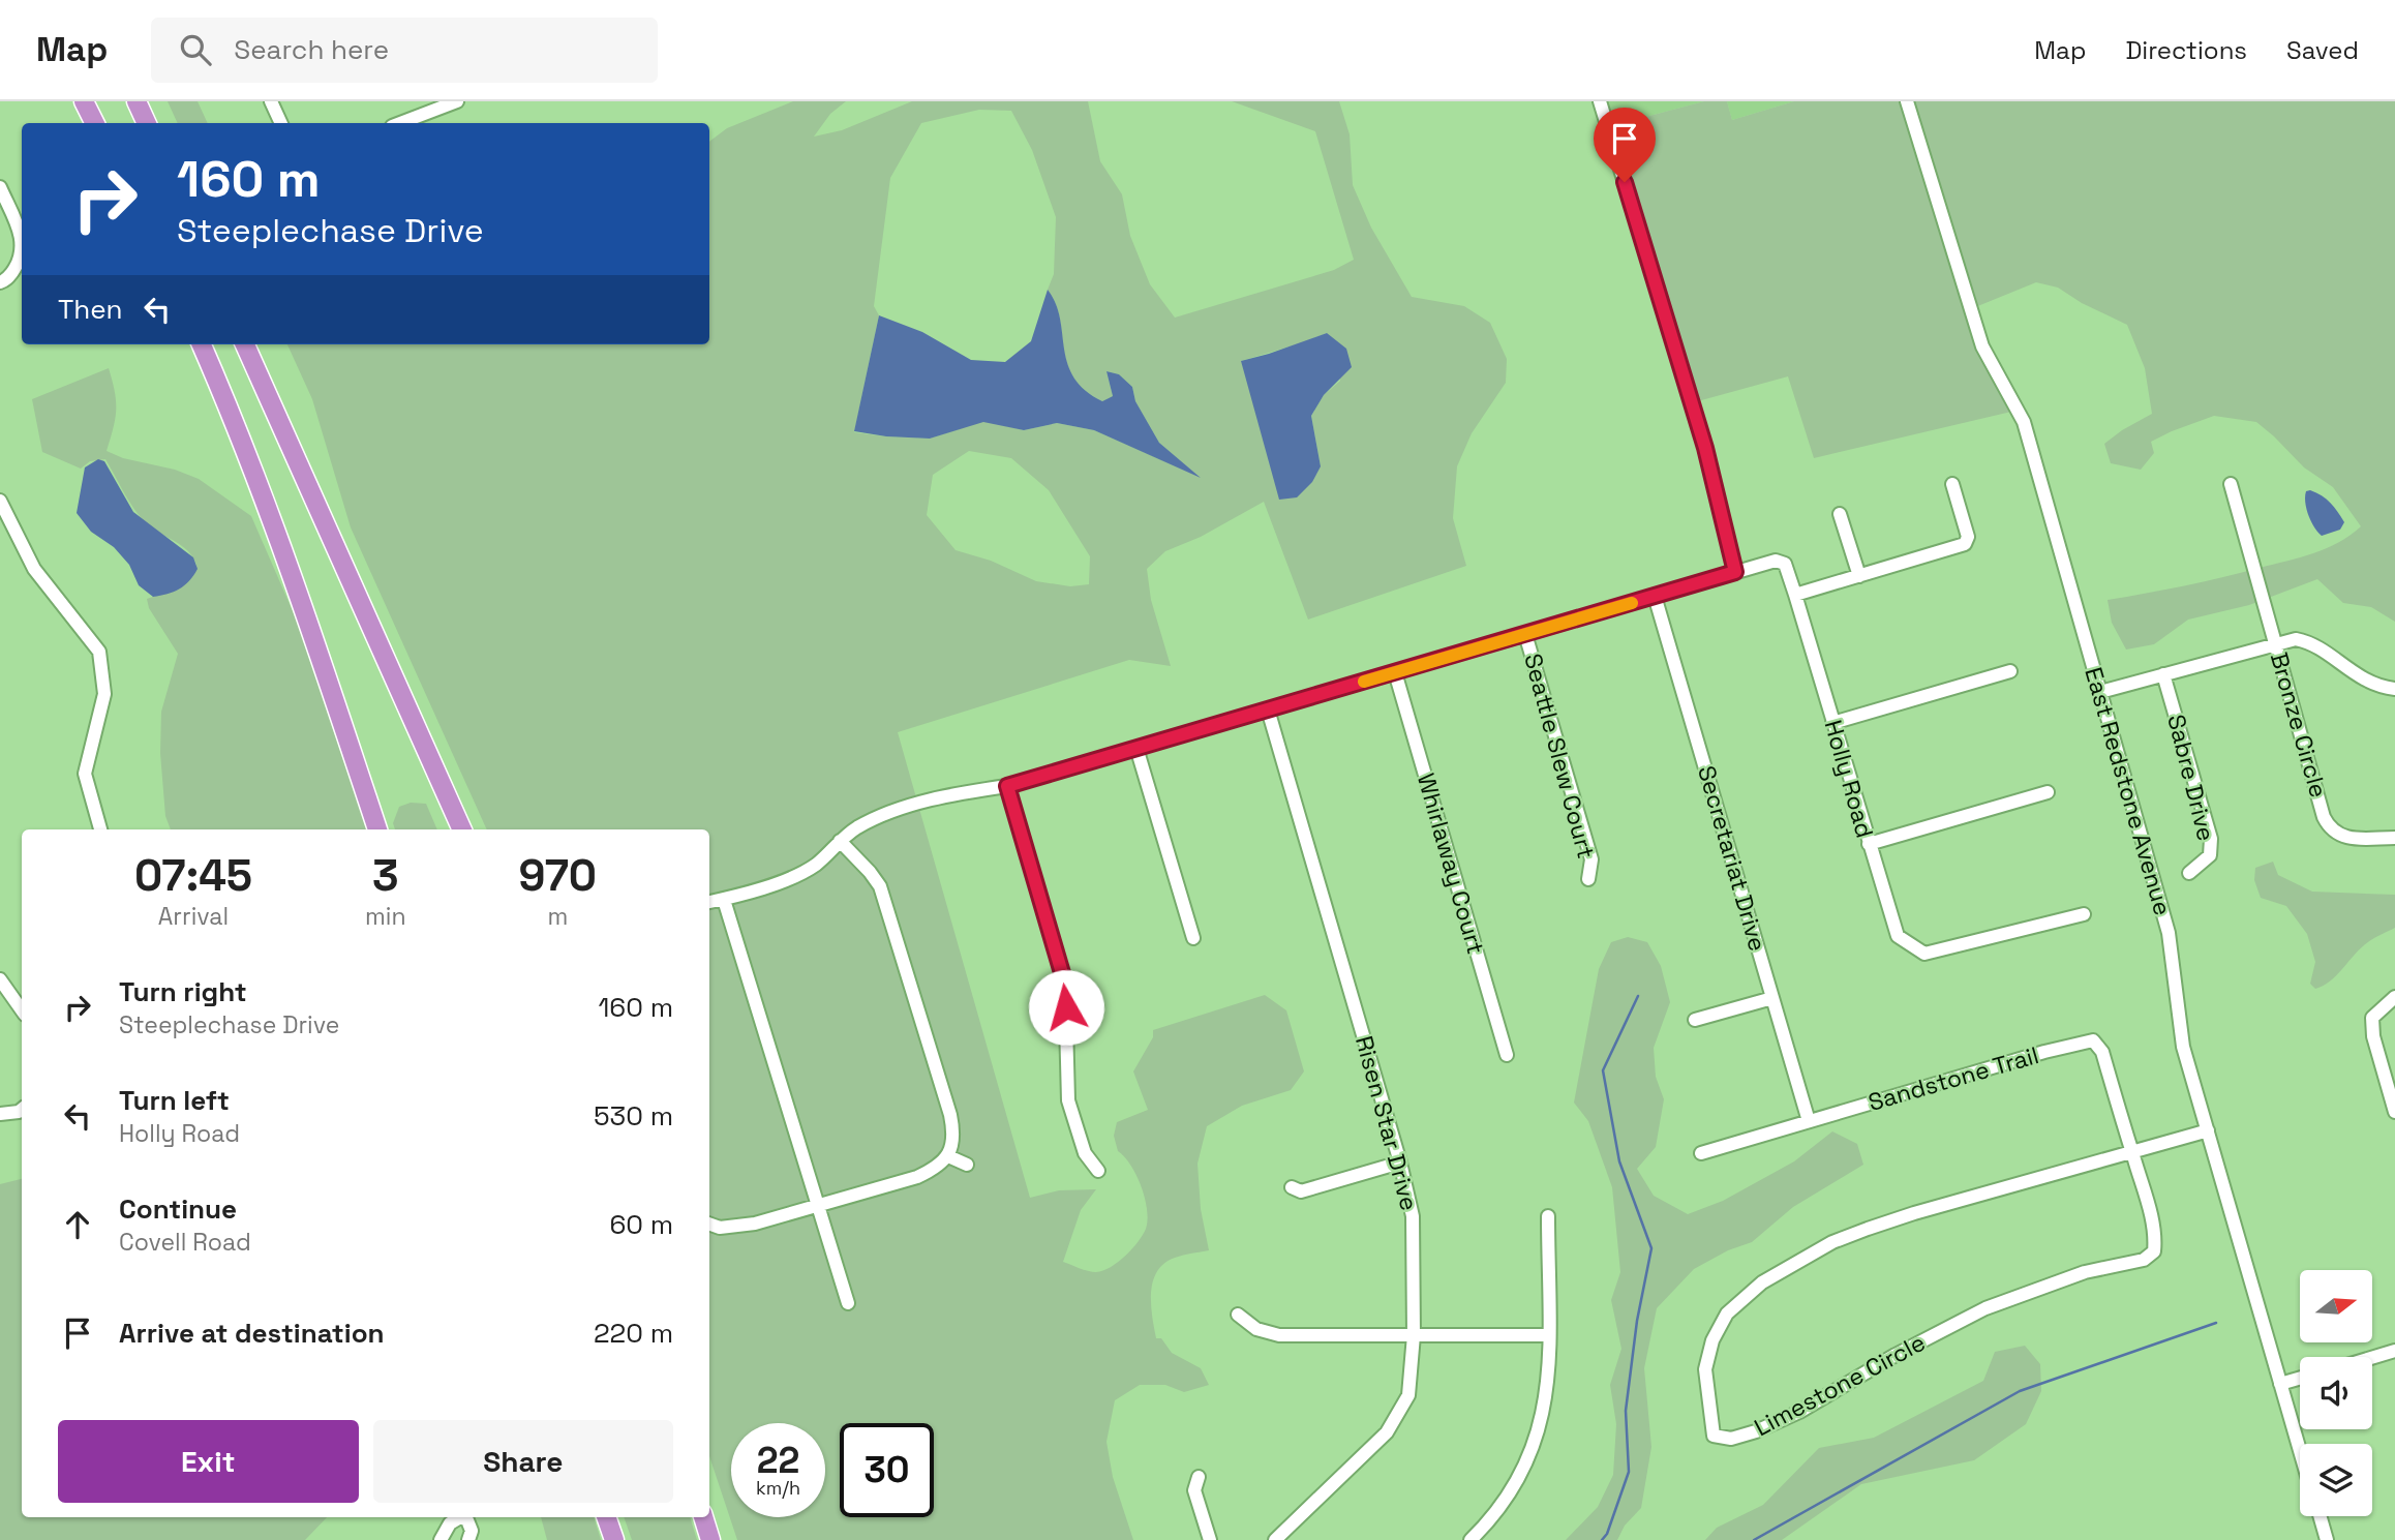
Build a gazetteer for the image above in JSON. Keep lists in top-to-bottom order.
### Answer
{
  "streets": {
    "street": [
      "Bronze Circle",
      "Seattle Slew Court",
      "Sabre Drive",
      "Holly Road",
      "East Redstone Avenue",
      "Secretariat Drive",
      "Whirlaway Court",
      "Sandstone Trail",
      "Risen Star Drive",
      "Limestone Circle"
    ]
  },
  "crossings": [
    ["East Redstone Avenue", "Limestone Circle"],
    ["Secretariat Drive", "Sandstone Trail"],
    ["Sandstone Trail", "Limestone Circle"]
  ],
  "north": "right",
  "page": {
    "header": "Map",
    "search": "Search here",
    "nav": ["Map", "Directions", "Saved"],
    "turn": ["160 m", "Steeplechase Drive"],
    "then": "Then",
    "eta": [
      "07:45",
      "Arrival",
      "3",
      "min",
      "970",
      "m"
    ],
    "list": [
      {
        "name": "Turn right",
        "note": "Steeplechase Drive",
        "value": "160 m"
      },
      {
        "name": "Turn left",
        "note": "Holly Road",
        "value": "530 m"
      },
      {
        "name": "Continue",
        "note": "Covell Road",
        "value": "60 m"
      },
      {
        "name": "Arrive at destination",
        "value": "220 m"
      }
    ],
    "buttons": ["Exit", "Share"],
    "speed": "22 km/h",
    "limit": "30"
  }
}
